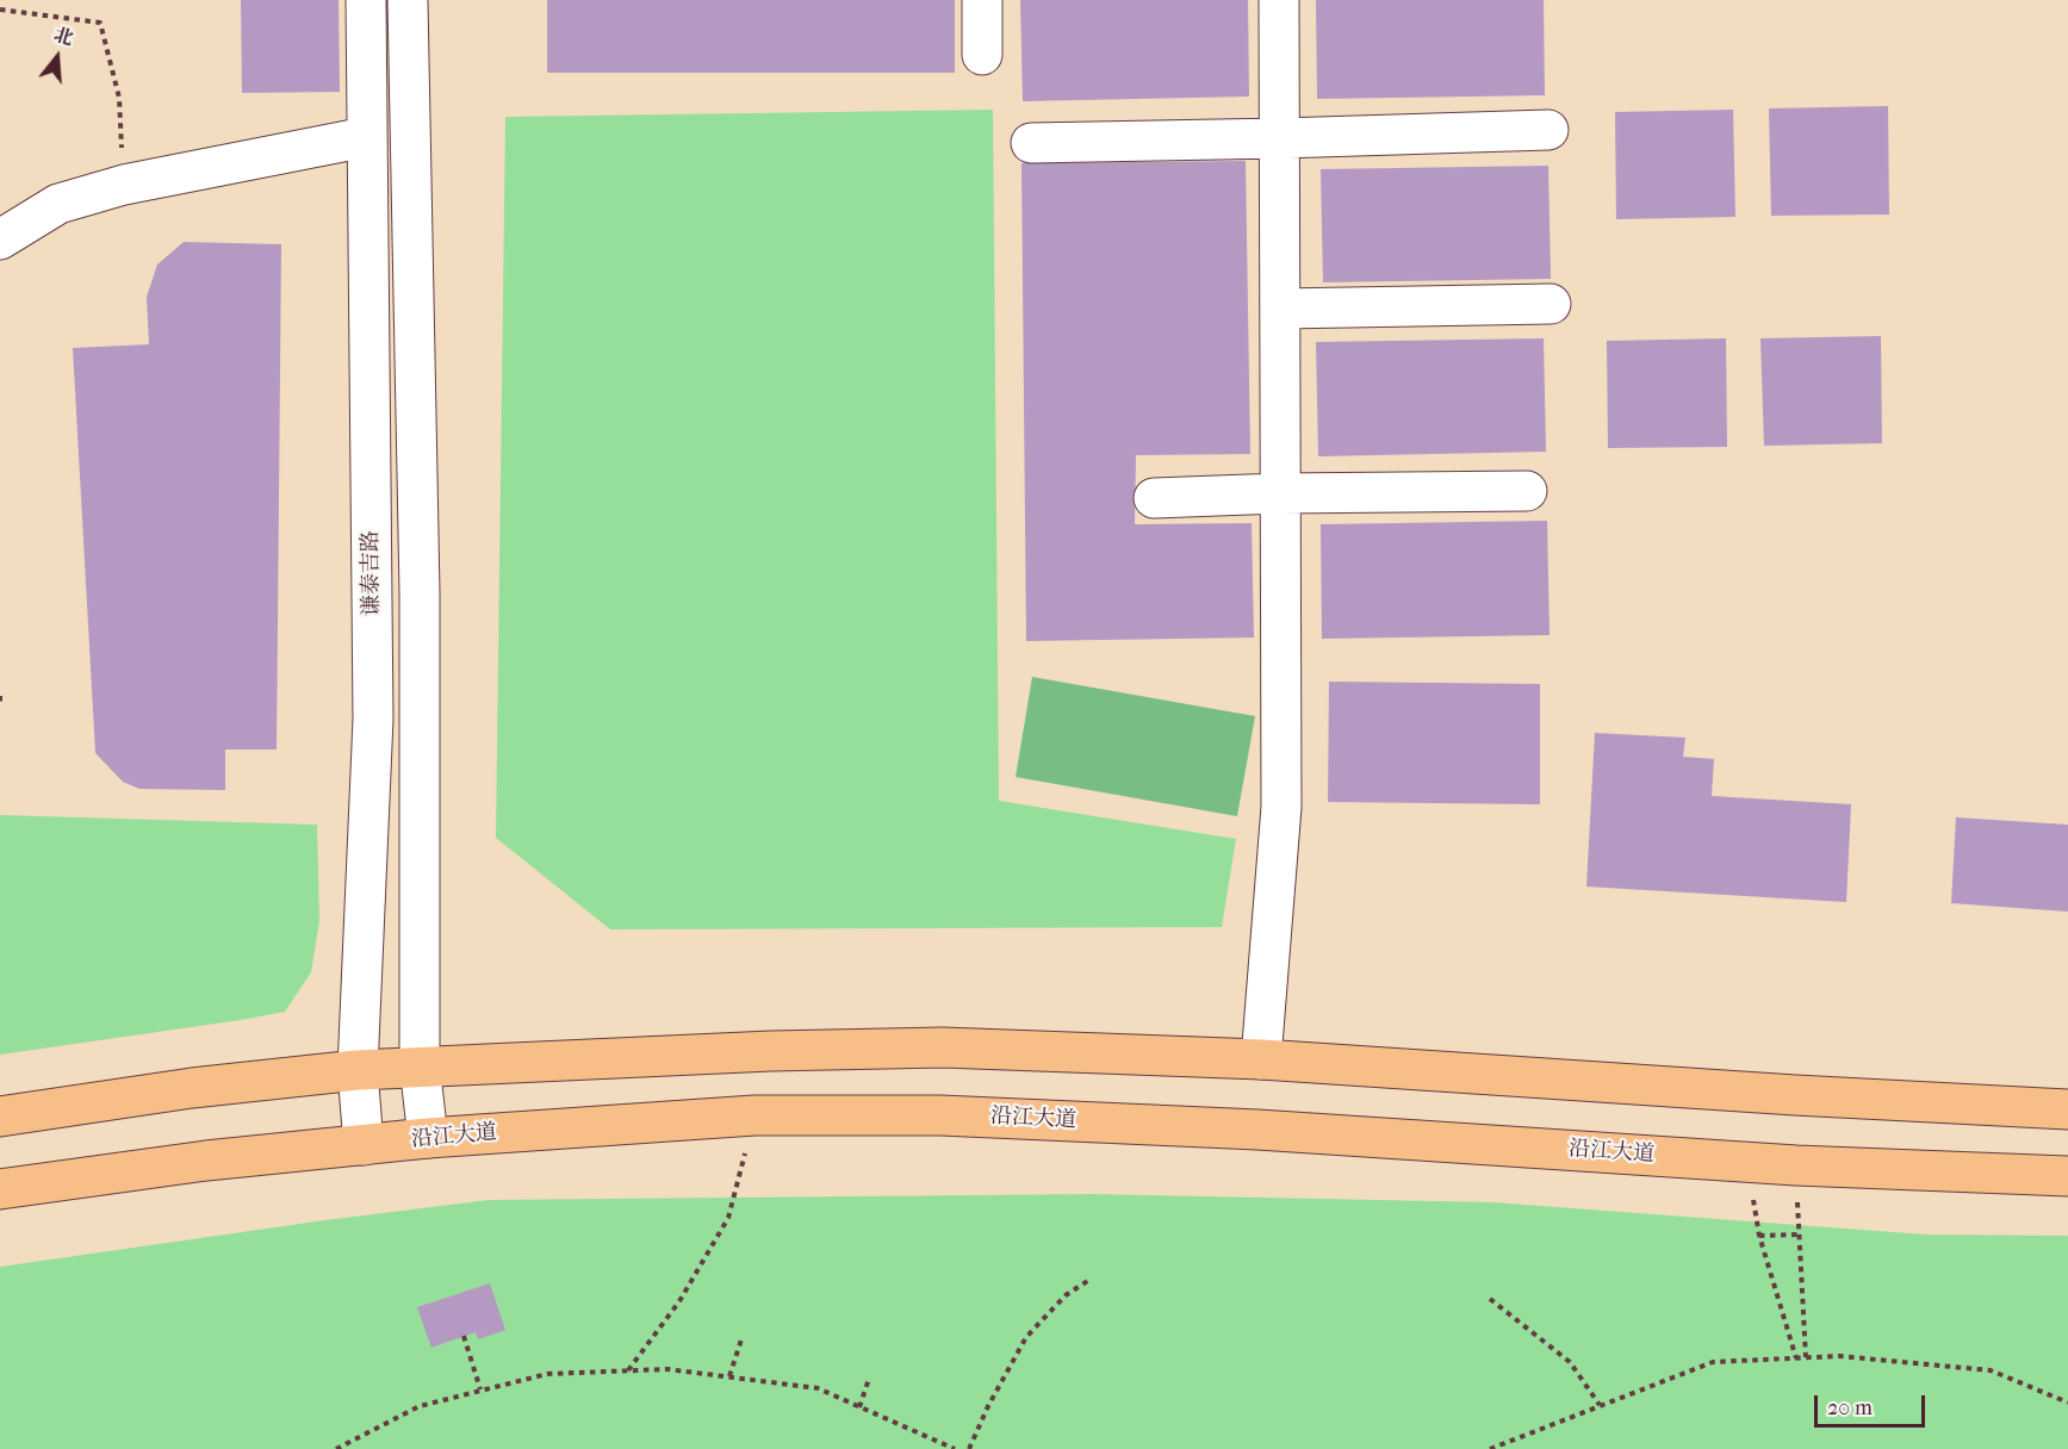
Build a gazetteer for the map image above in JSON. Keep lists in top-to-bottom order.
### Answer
{
  "streets": {
    "main road": ["沿江大道"],
    "street": ["谦泰吉路"]
  },
  "crossings": [
    ["谦泰吉路", "沿江大道"]
  ],
  "scale_bar": "20 m",
  "north": "top"
}
